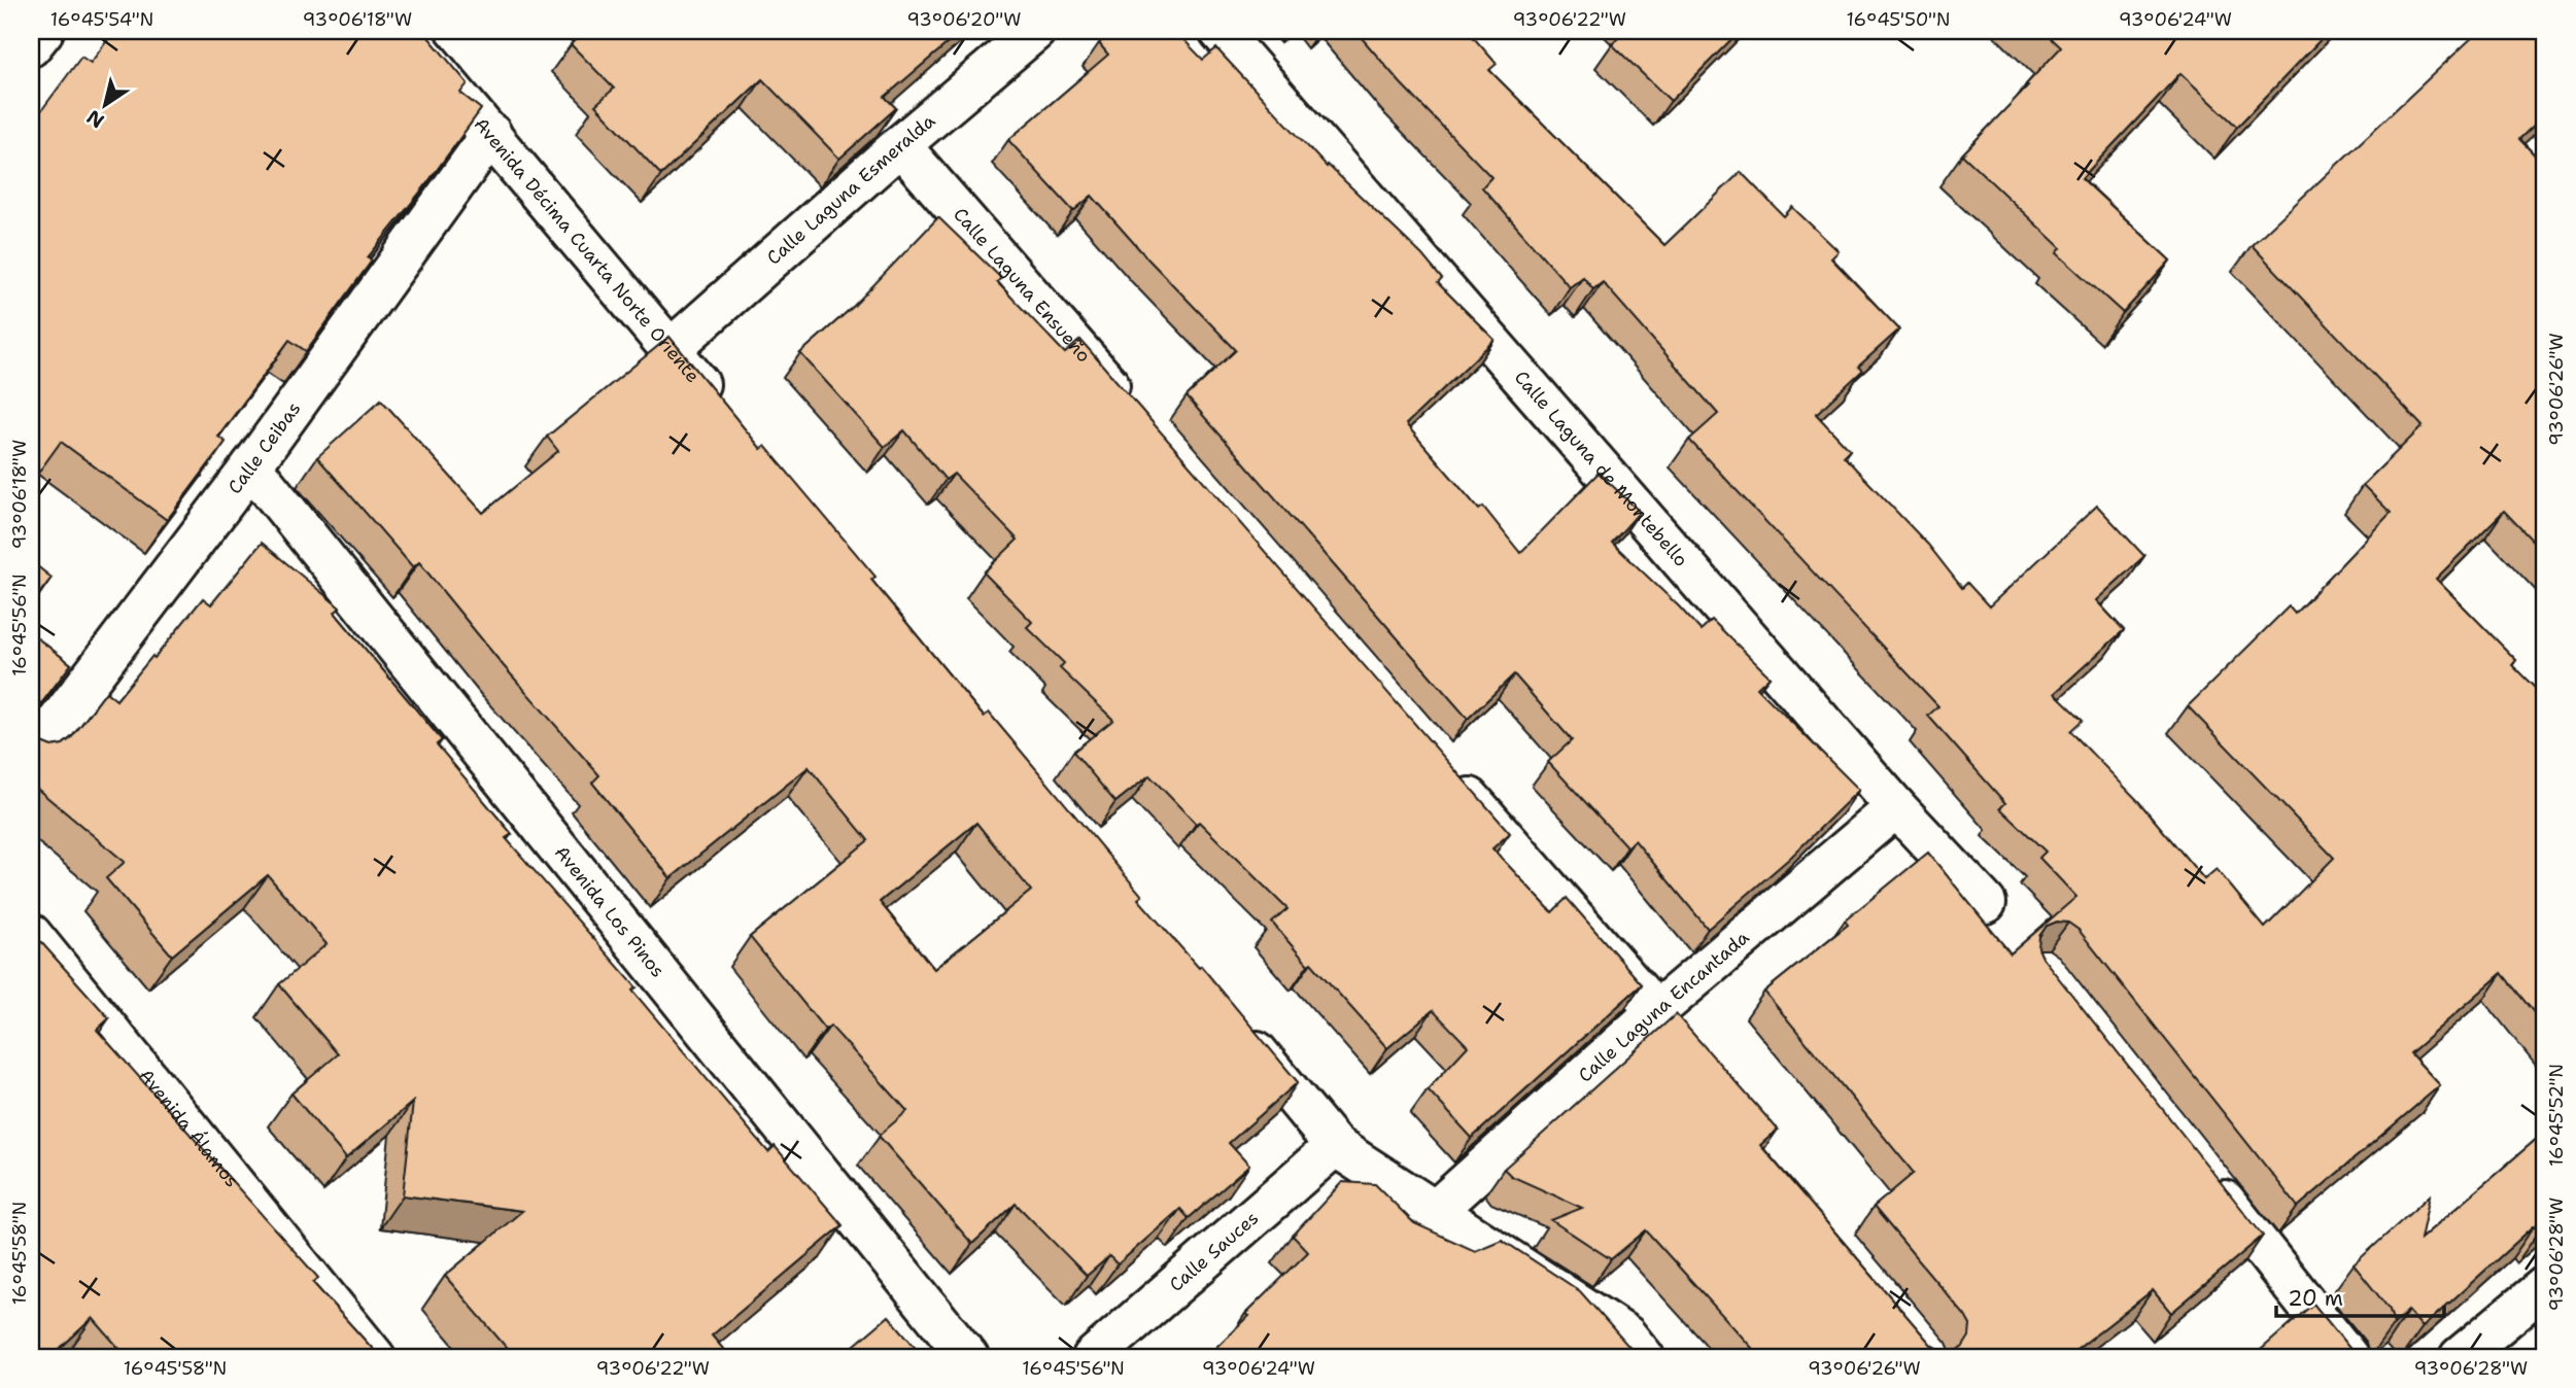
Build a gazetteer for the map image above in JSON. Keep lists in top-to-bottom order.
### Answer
{
  "streets": {
    "street": [
      "Calle Laguna Esmeralda",
      "Avenida Décima Cuarta Norte Oriente",
      "Calle Laguna Ensueño",
      "Calle Ceibas",
      "Calle Laguna de Montebello",
      "Avenida Los Pinos",
      "Calle Laguna Encantada",
      "Avenida Álamos",
      "Calle Sauces"
    ]
  },
  "crossings": [
    ["Calle Laguna Esmeralda", "Avenida Décima Cuarta Norte Oriente"],
    ["Calle Laguna Esmeralda", "Calle Laguna Ensueño"],
    ["Avenida Décima Cuarta Norte Oriente", "Calle Ceibas"],
    ["Calle Ceibas", "Avenida Los Pinos"],
    ["Calle Laguna de Montebello", "Calle Laguna Encantada"]
  ],
  "scale_bar": "20 m",
  "north": "bottom left",
  "coordinates": [
    "16°45'54\"N",
    "93°06'18\"W",
    "93°06'20\"W",
    "93°06'22\"W",
    "16°45'50\"N",
    "93°06'24\"W",
    "93°06'26\"W",
    "16°45'56\"N",
    "16°45'52\"N",
    "16°45'58\"N",
    "93°06'28\"W"
  ]
}
